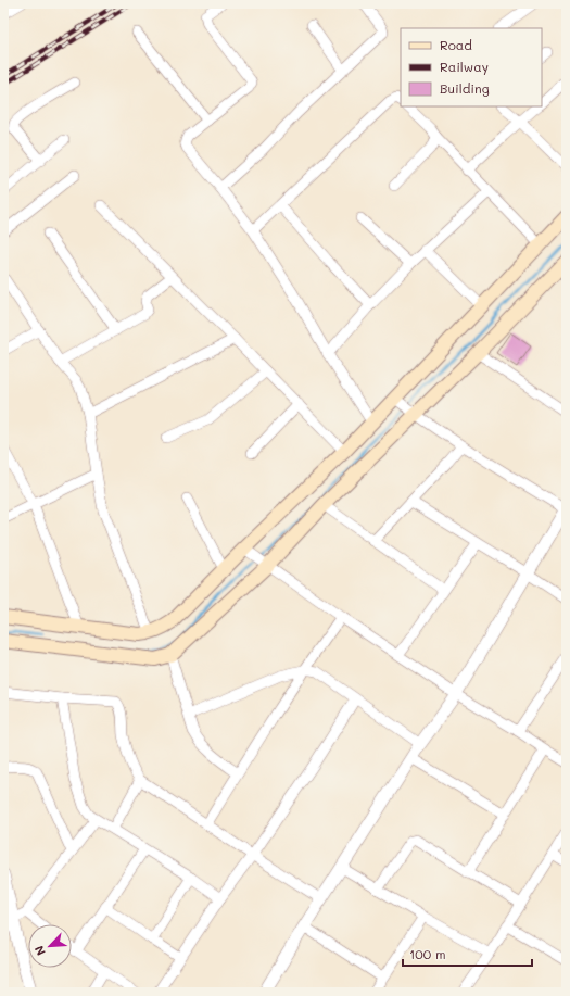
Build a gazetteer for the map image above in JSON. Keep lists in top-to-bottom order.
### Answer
{
  "legend": ["Road", "Railway", "Building"],
  "scale_bar": "100 m",
  "north": "bottom left"
}
